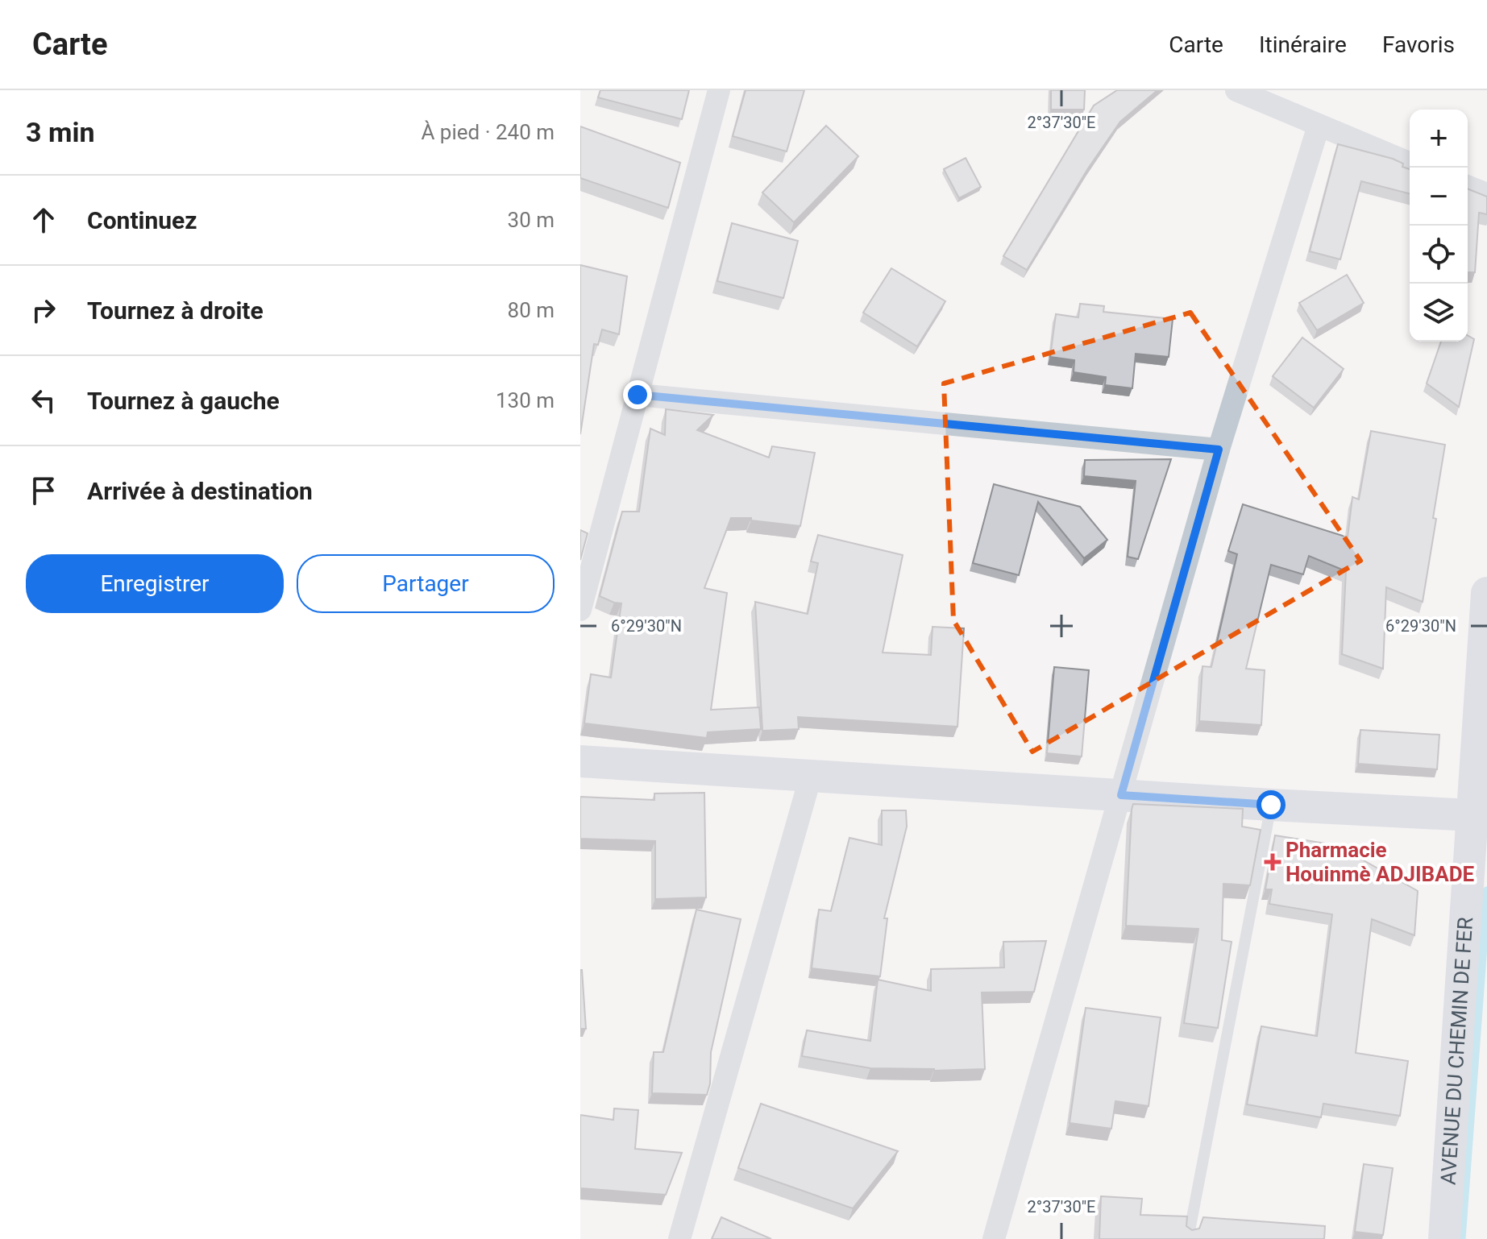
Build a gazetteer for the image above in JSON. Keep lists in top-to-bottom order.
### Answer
{
  "streets": {
    "main road": ["AVENUE DU CHEMIN DE FER"]
  },
  "places": {
    "health": ["Pharmacie Houinmè ADJIBADE"]
  },
  "page": {
    "header": "Carte",
    "nav": ["Carte", "Itinéraire", "Favoris"],
    "heading": ["3 min", "À pied · 240 m"],
    "map_buttons": ["+", "−"],
    "list": [
      ["Continuez", "30 m"],
      ["Tournez à droite", "80 m"],
      ["Tournez à gauche", "130 m"],
      "Arrivée à destination"
    ],
    "buttons": ["Enregistrer", "Partager"]
  },
  "coordinates": ["2°37'30\"E", "6°29'30\"N"]
}
